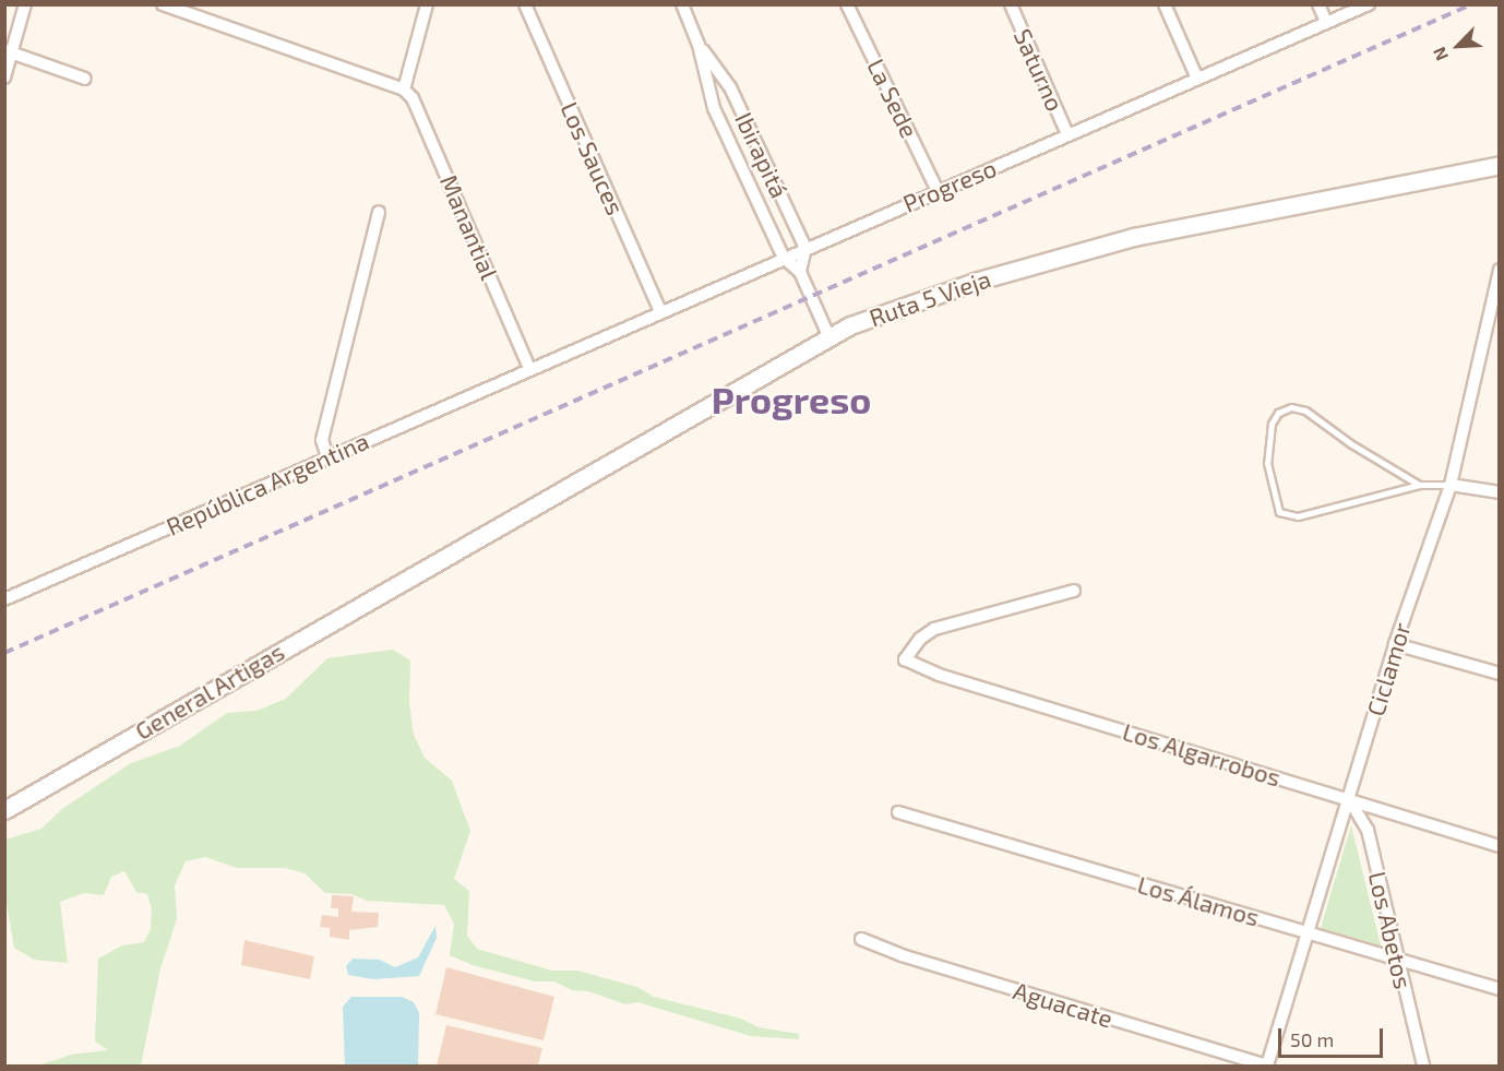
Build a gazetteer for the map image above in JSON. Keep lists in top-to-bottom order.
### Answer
{
  "streets": {
    "street": [
      "Saturno",
      "La Sede",
      "Ibirapitá",
      "Los Sauces",
      "Progreso",
      "Manantial",
      "Ruta 5 Vieja",
      "República Argentina",
      "Ciclamor",
      "General Artigas",
      "Los Algarrobos",
      "Los Álamos",
      "Los Abetos",
      "Aguacate"
    ]
  },
  "crossings": [
    ["Saturno", "Progreso"],
    ["La Sede", "Progreso"],
    ["Ibirapitá", "Progreso"],
    ["Ibirapitá", "Ruta 5 Vieja"],
    ["Los Sauces", "Progreso"],
    ["Progreso", "Manantial"],
    ["Progreso", "República Argentina"],
    ["Manantial", "República Argentina"],
    ["Ruta 5 Vieja", "General Artigas"],
    ["Ciclamor", "Los Algarrobos"],
    ["Ciclamor", "Los Álamos"],
    ["Ciclamor", "Los Abetos"],
    ["Ciclamor", "Aguacate"],
    ["Los Algarrobos", "Los Abetos"],
    ["Los Álamos", "Los Abetos"]
  ],
  "districts": ["Progreso"],
  "scale_bar": "50 m",
  "north": "bottom left"
}
